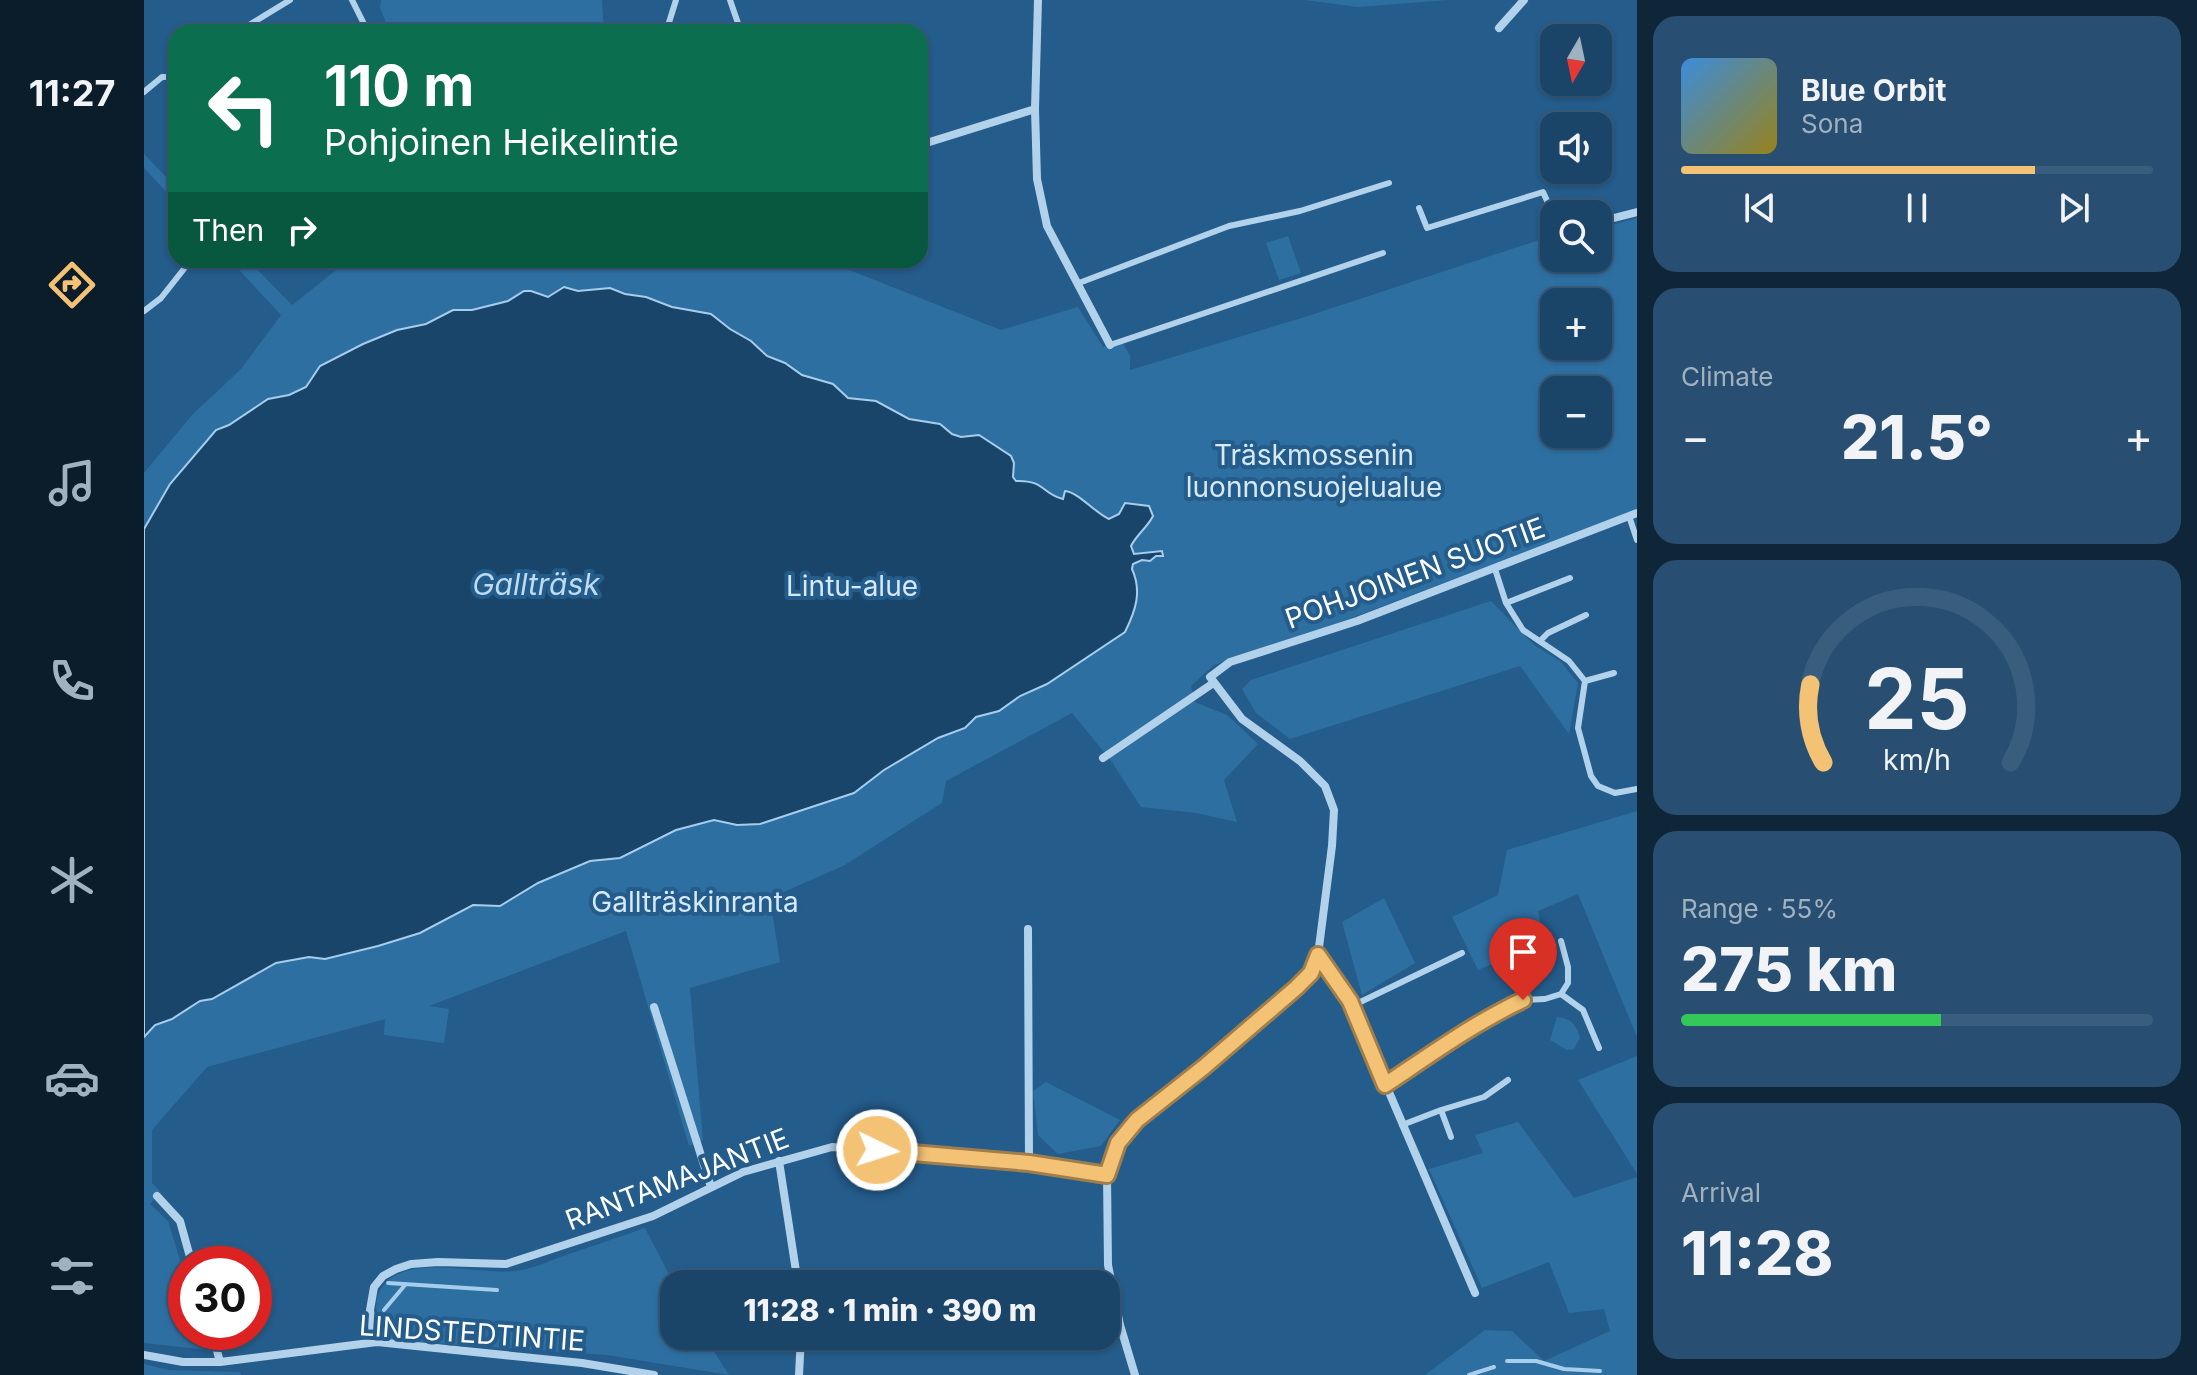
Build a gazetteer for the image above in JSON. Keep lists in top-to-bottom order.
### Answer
{
  "streets": {
    "street": ["POHJOINEN SUOTIE", "RANTAMAJANTIE", "LINDSTEDTINTIE"]
  },
  "crossings": [
    ["RANTAMAJANTIE", "LINDSTEDTINTIE"]
  ],
  "water": ["Gallträsk"],
  "parks": ["Träskmossenin luonnonsuojelualue", "Lintu-alue", "Gallträskinranta"],
  "north": "bottom",
  "page": {
    "tabs": "11:27",
    "map_buttons": ["+", "−"],
    "turn": ["110 m", "Pohjoinen Heikelintie"],
    "song": ["Blue Orbit", "Sona"],
    "then": "Then",
    "tile": [
      "Climate",
      ["Range · 55%", "275 km"],
      ["Arrival", "11:28"]
    ],
    "heat": ["−", "21.5°", "+"],
    "limit": "30",
    "trip": "11:28 · 1 min · 390 m",
    "gauge": ["25", "km/h"]
  }
}
